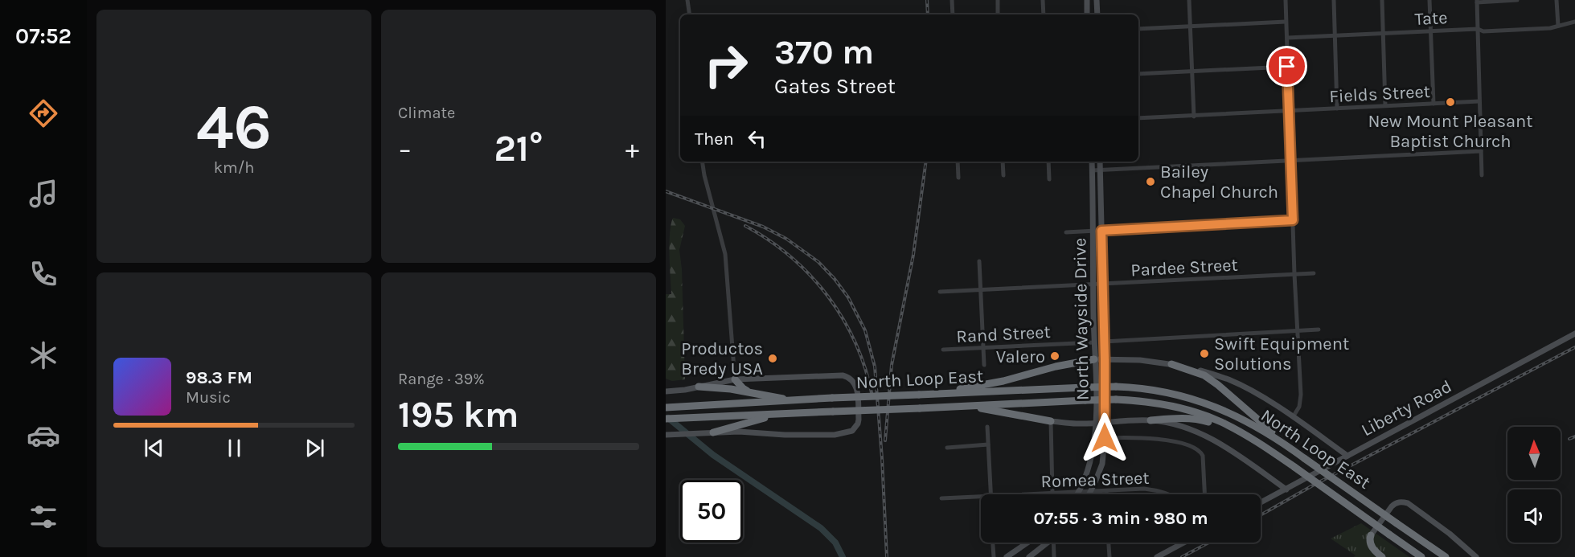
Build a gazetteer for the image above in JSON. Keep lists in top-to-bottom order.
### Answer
{
  "streets": {
    "highway": ["North Loop East"],
    "main road": ["North Wayside Drive", "Liberty Road"],
    "street": [
      "Tate",
      "Fields Street",
      "Pardee Street",
      "Rand Street",
      "Romea Street"
    ]
  },
  "crossings": [
    ["Pardee Street", "North Wayside Drive"],
    ["North Wayside Drive", "Rand Street"],
    ["North Wayside Drive", "Romea Street"]
  ],
  "places": [
    "New Mount Pleasant Baptist Church",
    "Bailey Chapel Church",
    "Swift Equipment Solutions",
    "Valero",
    "Productos Bredy USA"
  ],
  "north": "top",
  "page": {
    "tabs": "07:52",
    "tile": [
      ["46", "km/h"],
      "Climate",
      ["Range · 39%", "195 km"]
    ],
    "turn": ["370 m", "Gates Street"],
    "then": "Then",
    "heat": ["−", "21°", "+"],
    "song": ["98.3 FM", "Music"],
    "limit": "50",
    "trip": "07:55 · 3 min · 980 m"
  }
}
